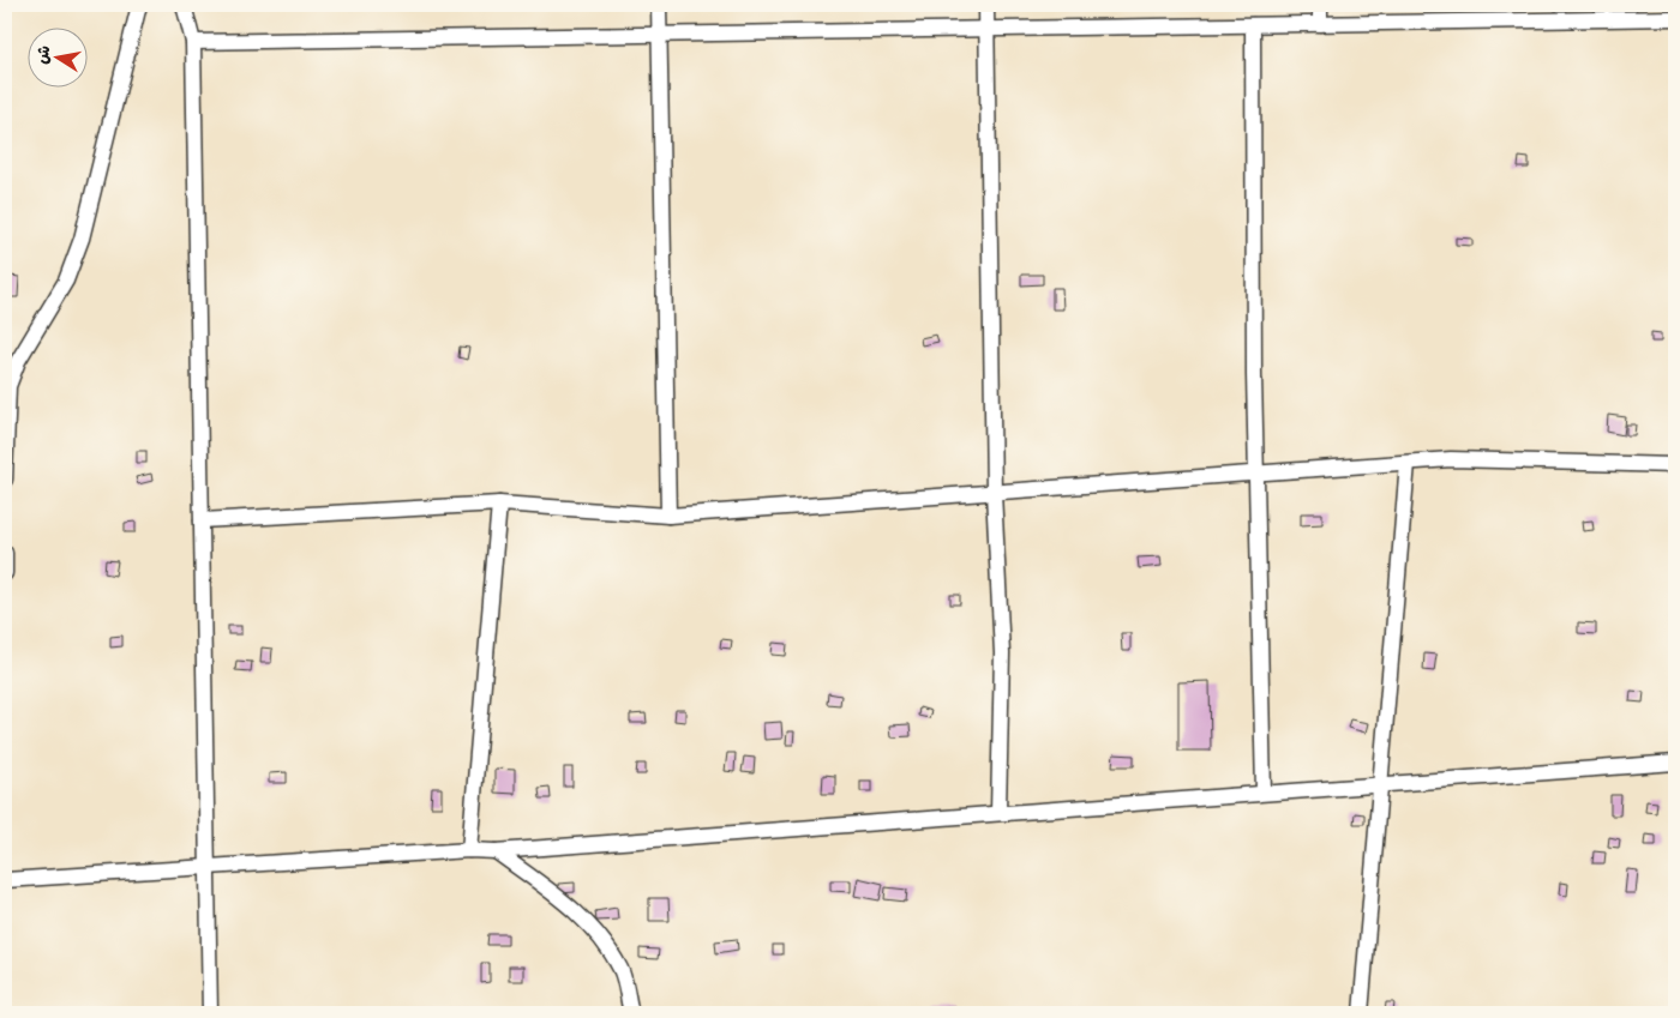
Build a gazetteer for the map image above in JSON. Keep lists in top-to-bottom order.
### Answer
{
  "north": "left"
}
